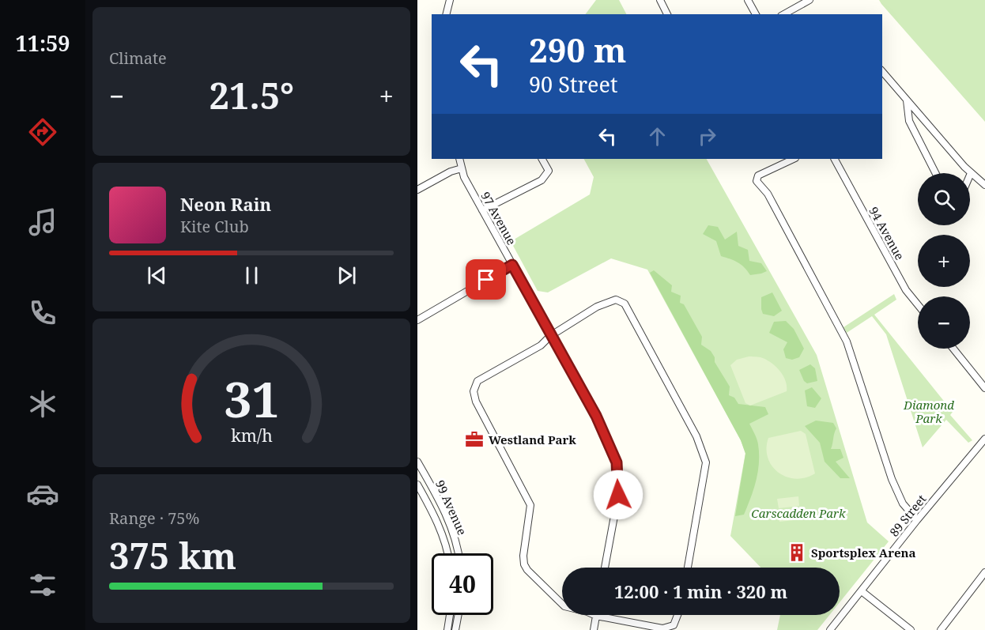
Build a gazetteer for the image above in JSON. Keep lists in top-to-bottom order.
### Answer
{
  "streets": {
    "street": [
      "97 Avenue",
      "94 Avenue",
      "99 Avenue",
      "89 Street"
    ]
  },
  "parks": ["Diamond Park", "Carscadden Park"],
  "places": {
    "office": ["Westland Park"],
    "building": ["Sportsplex Arena"]
  },
  "page": {
    "tabs": "11:59",
    "tile": [
      "Climate",
      ["Range · 75%", "375 km"]
    ],
    "turn": ["290 m", "90 Street"],
    "heat": ["−", "21.5°", "+"],
    "map_buttons": ["+", "−"],
    "song": ["Neon Rain", "Kite Club"],
    "limit": "40",
    "trip": "12:00 · 1 min · 320 m",
    "gauge": ["31", "km/h"]
  }
}
